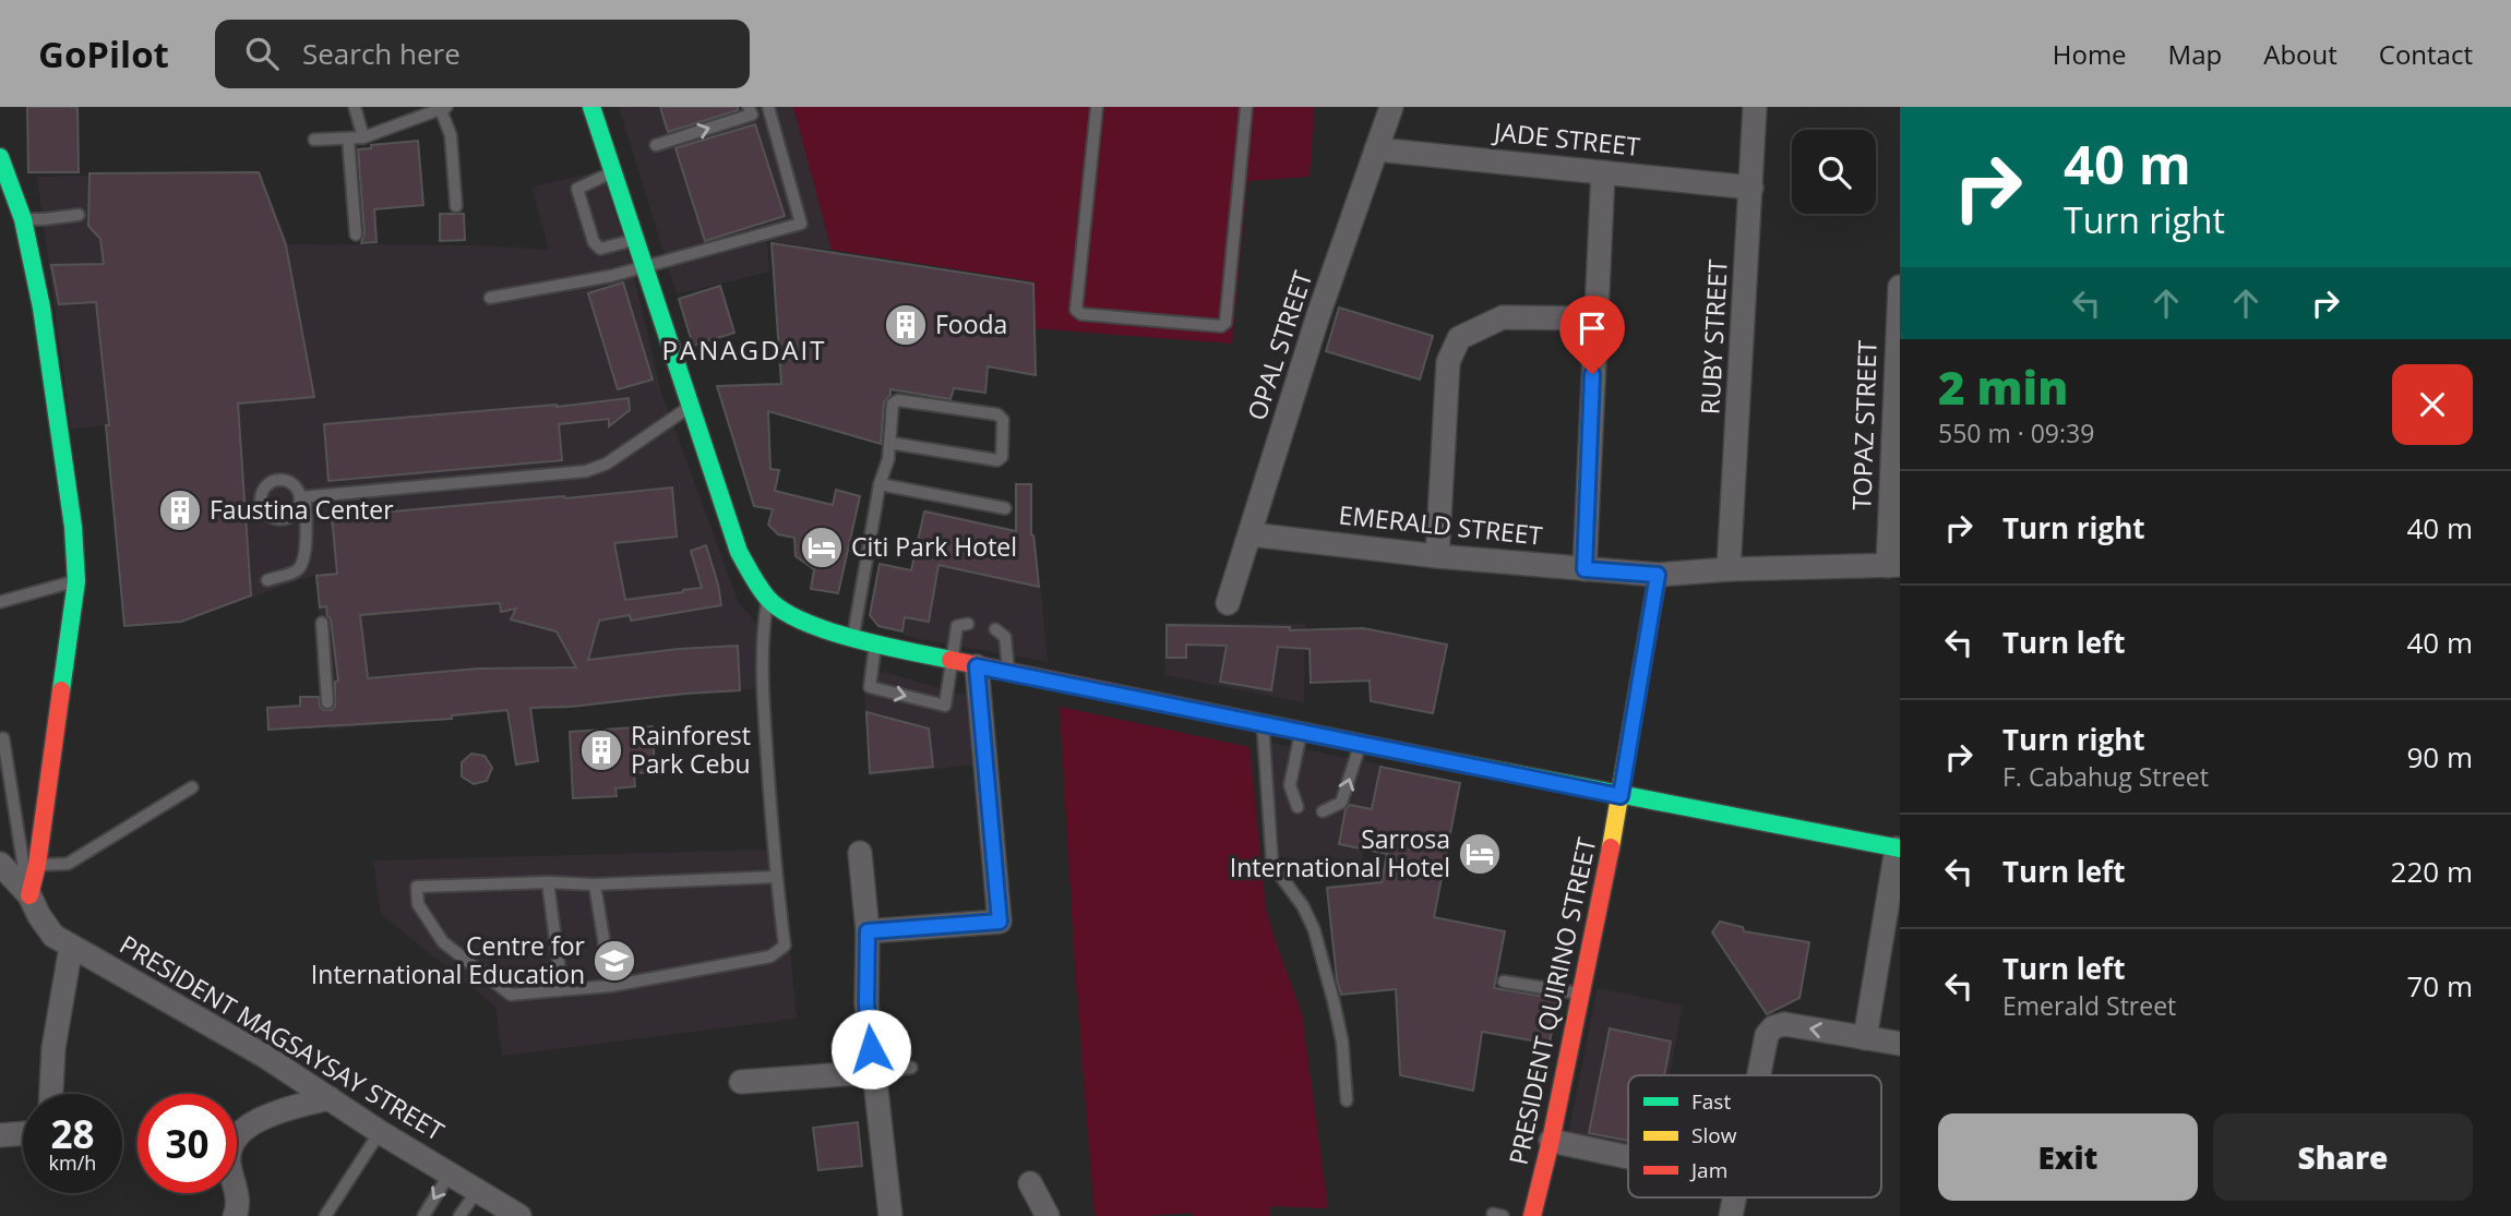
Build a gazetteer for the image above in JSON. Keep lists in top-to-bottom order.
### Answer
{
  "streets": {
    "main road": ["PRESIDENT QUIRINO STREET"],
    "street": [
      "JADE STREET",
      "RUBY STREET",
      "OPAL STREET",
      "TOPAZ STREET",
      "EMERALD STREET",
      "PRESIDENT MAGSAYSAY STREET"
    ]
  },
  "crossings": [
    ["JADE STREET", "RUBY STREET"],
    ["JADE STREET", "OPAL STREET"],
    ["RUBY STREET", "EMERALD STREET"],
    ["OPAL STREET", "EMERALD STREET"],
    ["TOPAZ STREET", "EMERALD STREET"],
    ["EMERALD STREET", "PRESIDENT QUIRINO STREET"]
  ],
  "districts": ["PANAGDAIT"],
  "places": {
    "building": ["Fooda", "Faustina Center", "Rainforest Park Cebu"],
    "hotel": ["Citi Park Hotel", "Sarrosa International Hotel"],
    "school or university": ["Centre for International Education"]
  },
  "legend": ["Fast", "Slow", "Jam"],
  "page": {
    "header": "GoPilot",
    "search": "Search here",
    "nav": [
      "Home",
      "Map",
      "About",
      "Contact"
    ],
    "turn": ["40 m", "Turn right"],
    "heading": ["2 min", "550 m · 09:39"],
    "list": [
      {
        "name": "Turn right",
        "value": "40 m"
      },
      {
        "name": "Turn left",
        "value": "40 m"
      },
      {
        "name": "Turn right",
        "note": "F. Cabahug Street",
        "value": "90 m"
      },
      {
        "name": "Turn left",
        "value": "220 m"
      },
      {
        "name": "Turn left",
        "note": "Emerald Street",
        "value": "70 m"
      }
    ],
    "speed": "28 km/h",
    "limit": "30",
    "buttons": ["Exit", "Share"]
  }
}
